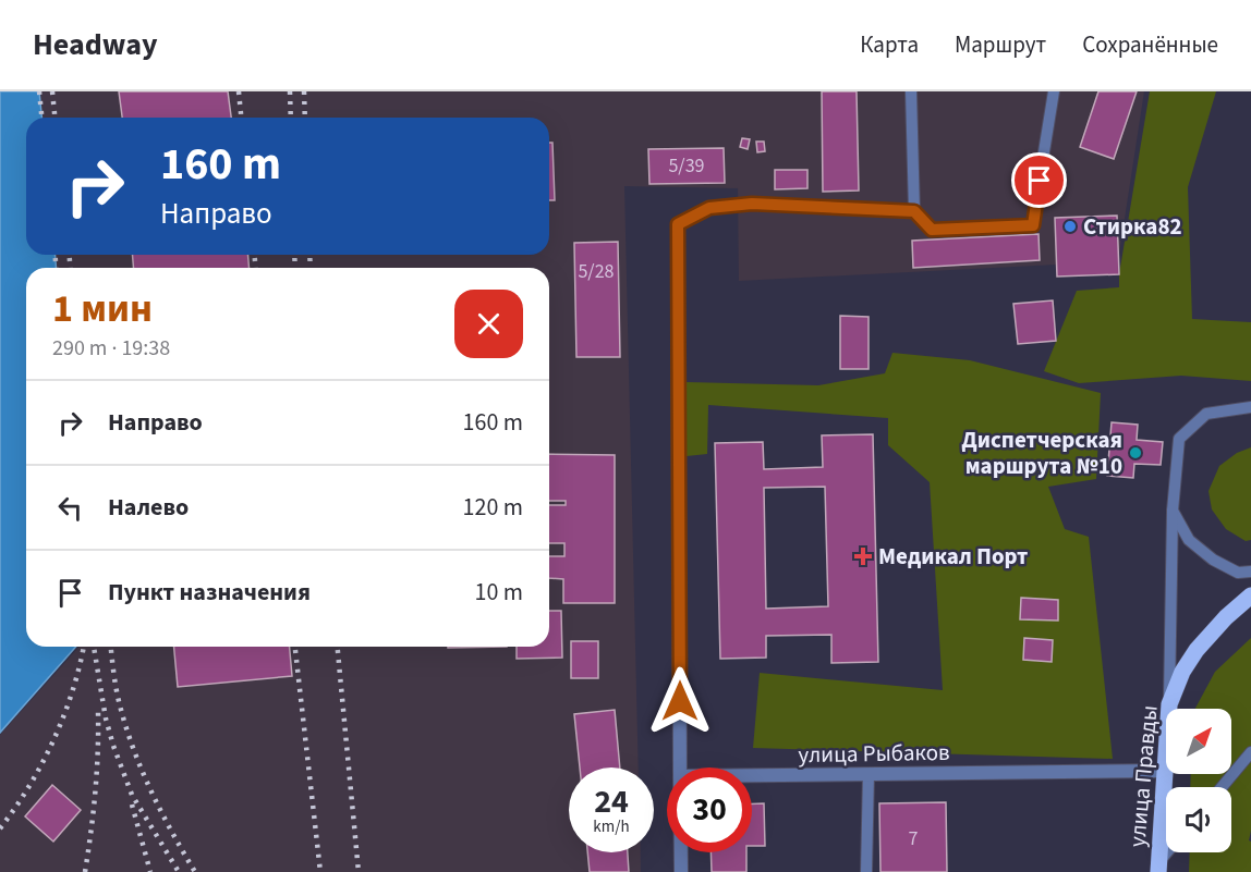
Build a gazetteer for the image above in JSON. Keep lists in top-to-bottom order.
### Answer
{
  "streets": {
    "main road": ["улица Правды"],
    "street": ["улица Рыбаков"]
  },
  "crossings": [
    ["улица Рыбаков", "улица Правды"]
  ],
  "places": {
    "other": ["Стирка82", "Диспетчерская маршрута №10"],
    "health": ["Медикал Порт"]
  },
  "house_numbers": ["5/39", "5/28", "7"],
  "north": "top right",
  "page": {
    "header": "Headway",
    "nav": ["Карта", "Маршрут", "Сохранённые"],
    "turn": ["160 m", "Направо"],
    "heading": ["1 мин", "290 m · 19:38"],
    "list": [
      {
        "name": "Направо",
        "value": "160 m"
      },
      {
        "name": "Налево",
        "value": "120 m"
      },
      {
        "name": "Пункт назначения",
        "value": "10 m"
      }
    ],
    "speed": "24 km/h",
    "limit": "30"
  }
}
